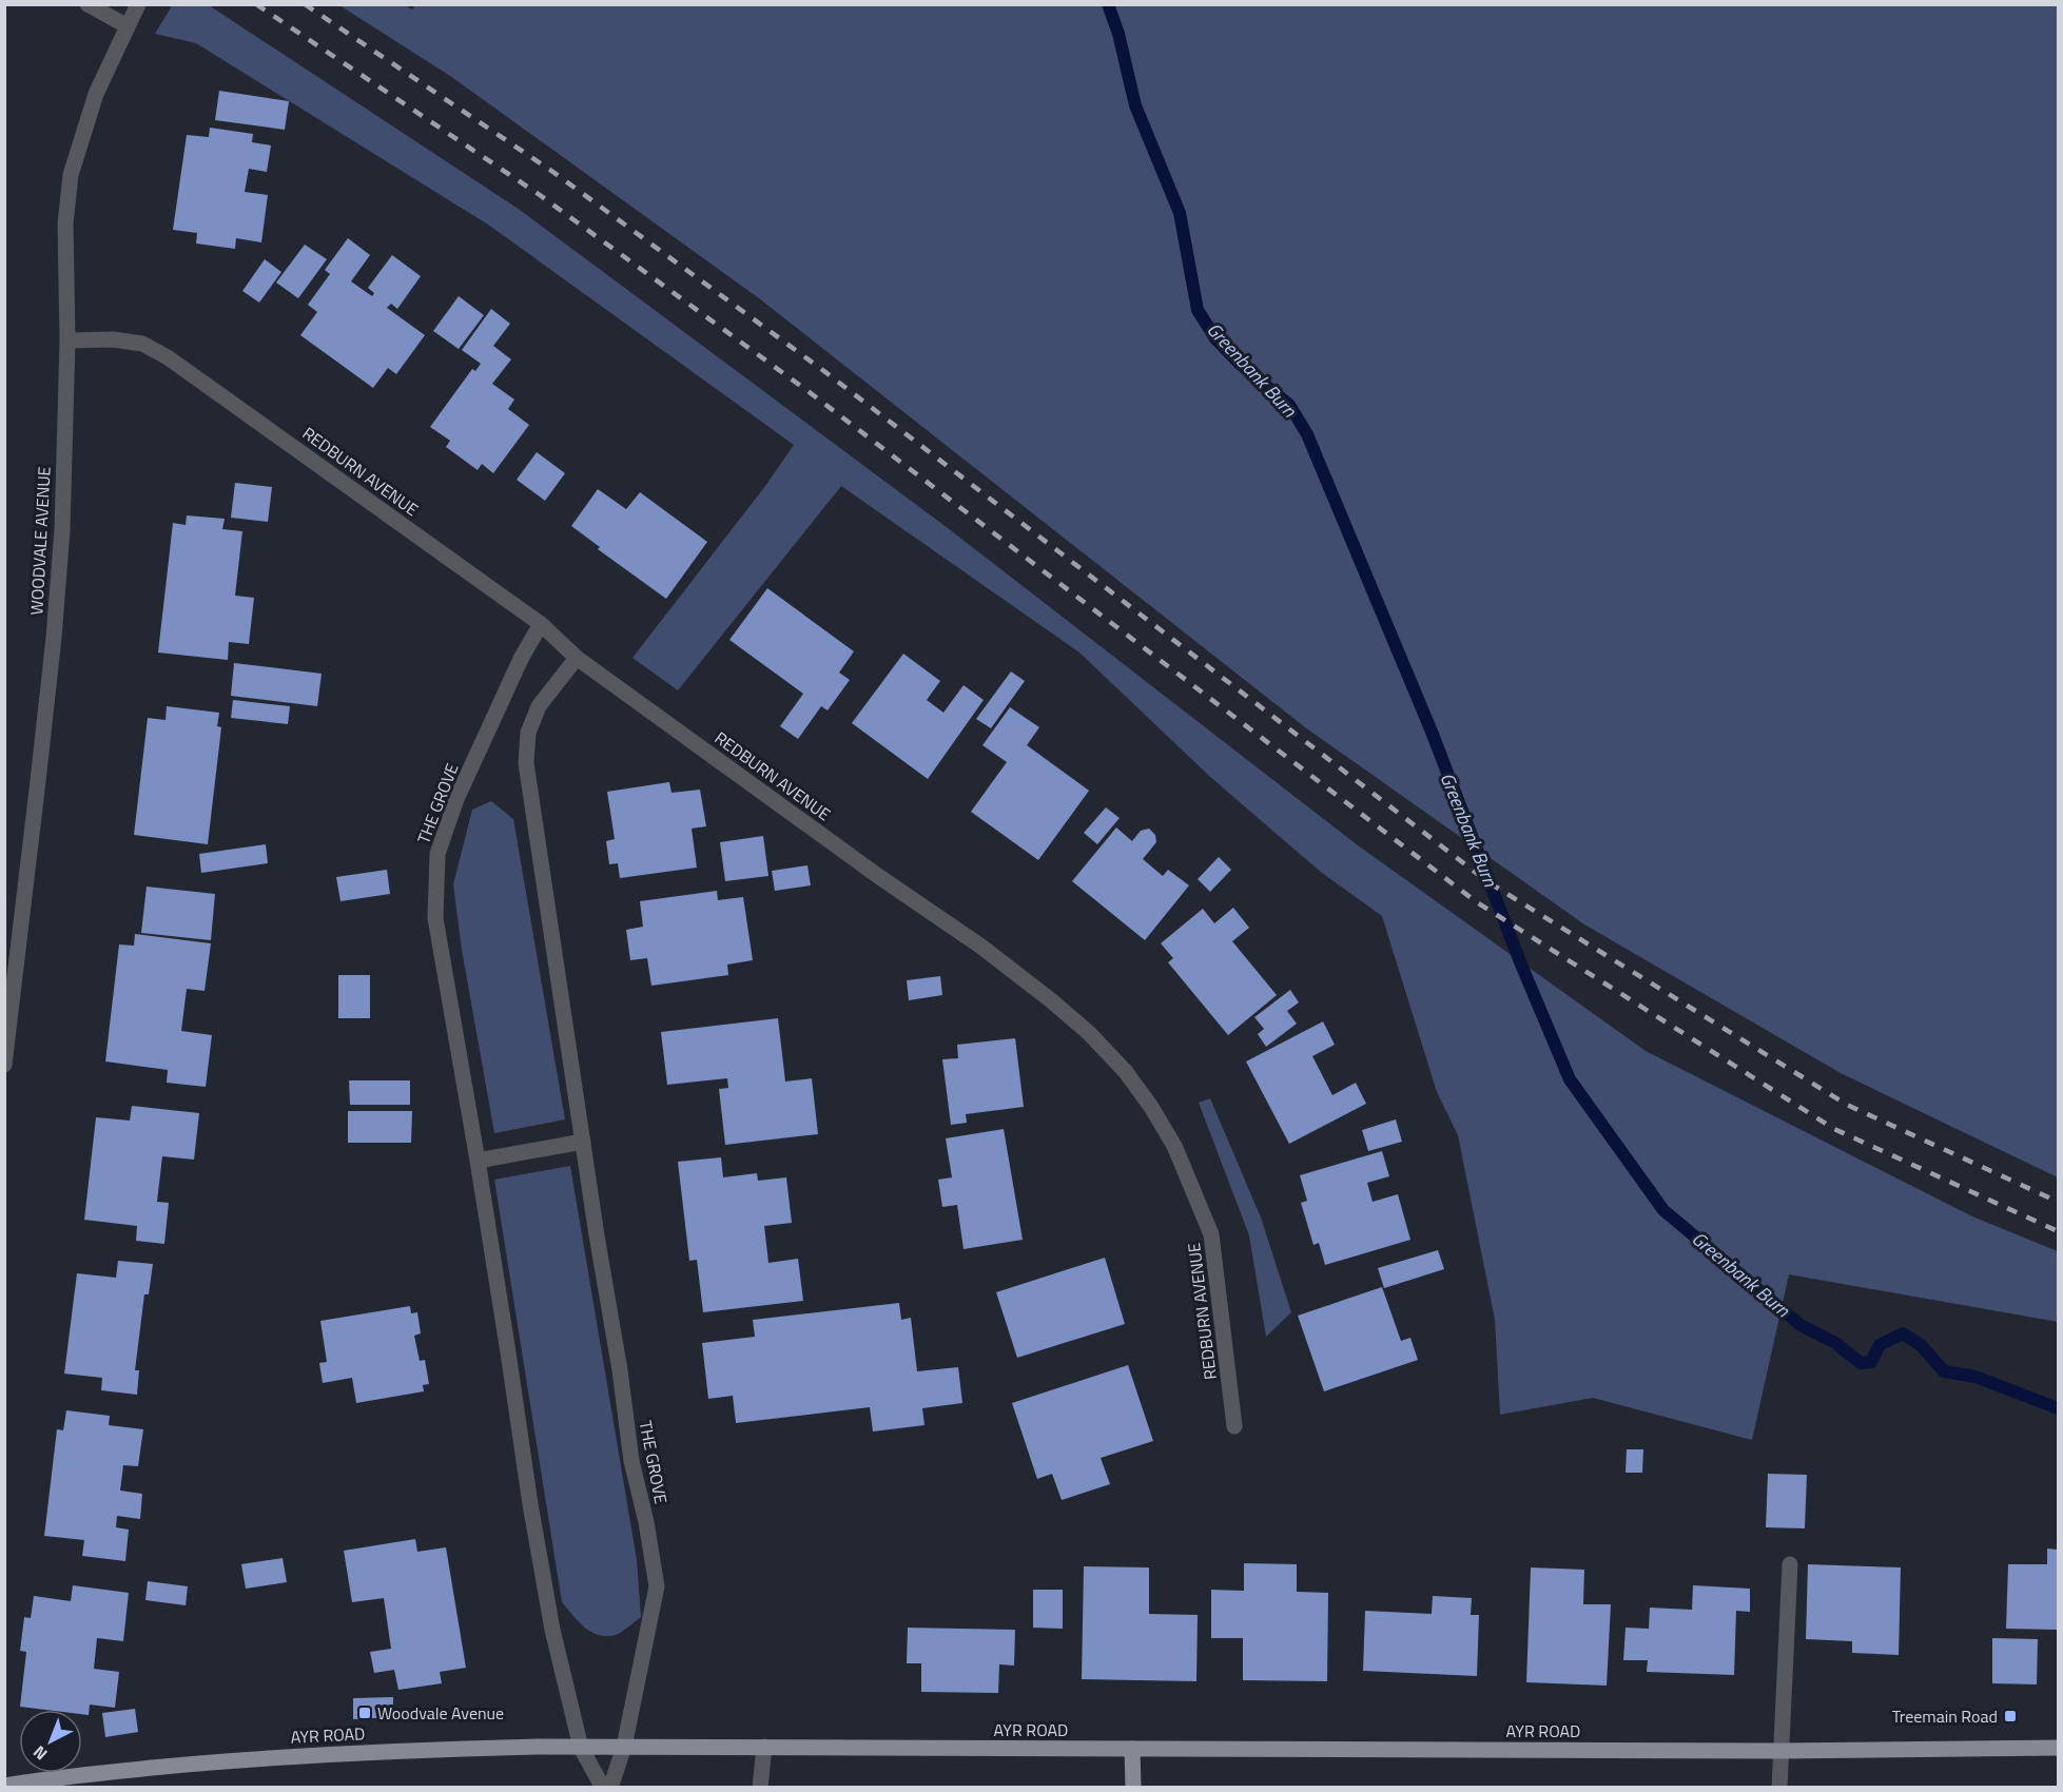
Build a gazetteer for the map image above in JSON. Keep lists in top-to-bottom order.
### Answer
{
  "streets": {
    "main road": ["AYR ROAD"],
    "street": ["REDBURN AVENUE", "WOODVALE AVENUE", "THE GROVE"]
  },
  "crossings": [
    ["REDBURN AVENUE", "WOODVALE AVENUE"],
    ["REDBURN AVENUE", "THE GROVE"],
    ["THE GROVE", "AYR ROAD"]
  ],
  "water": ["Greenbank Burn"],
  "places": {
    "transit": ["Woodvale Avenue", "Treemain Road"]
  },
  "north": "bottom left"
}
